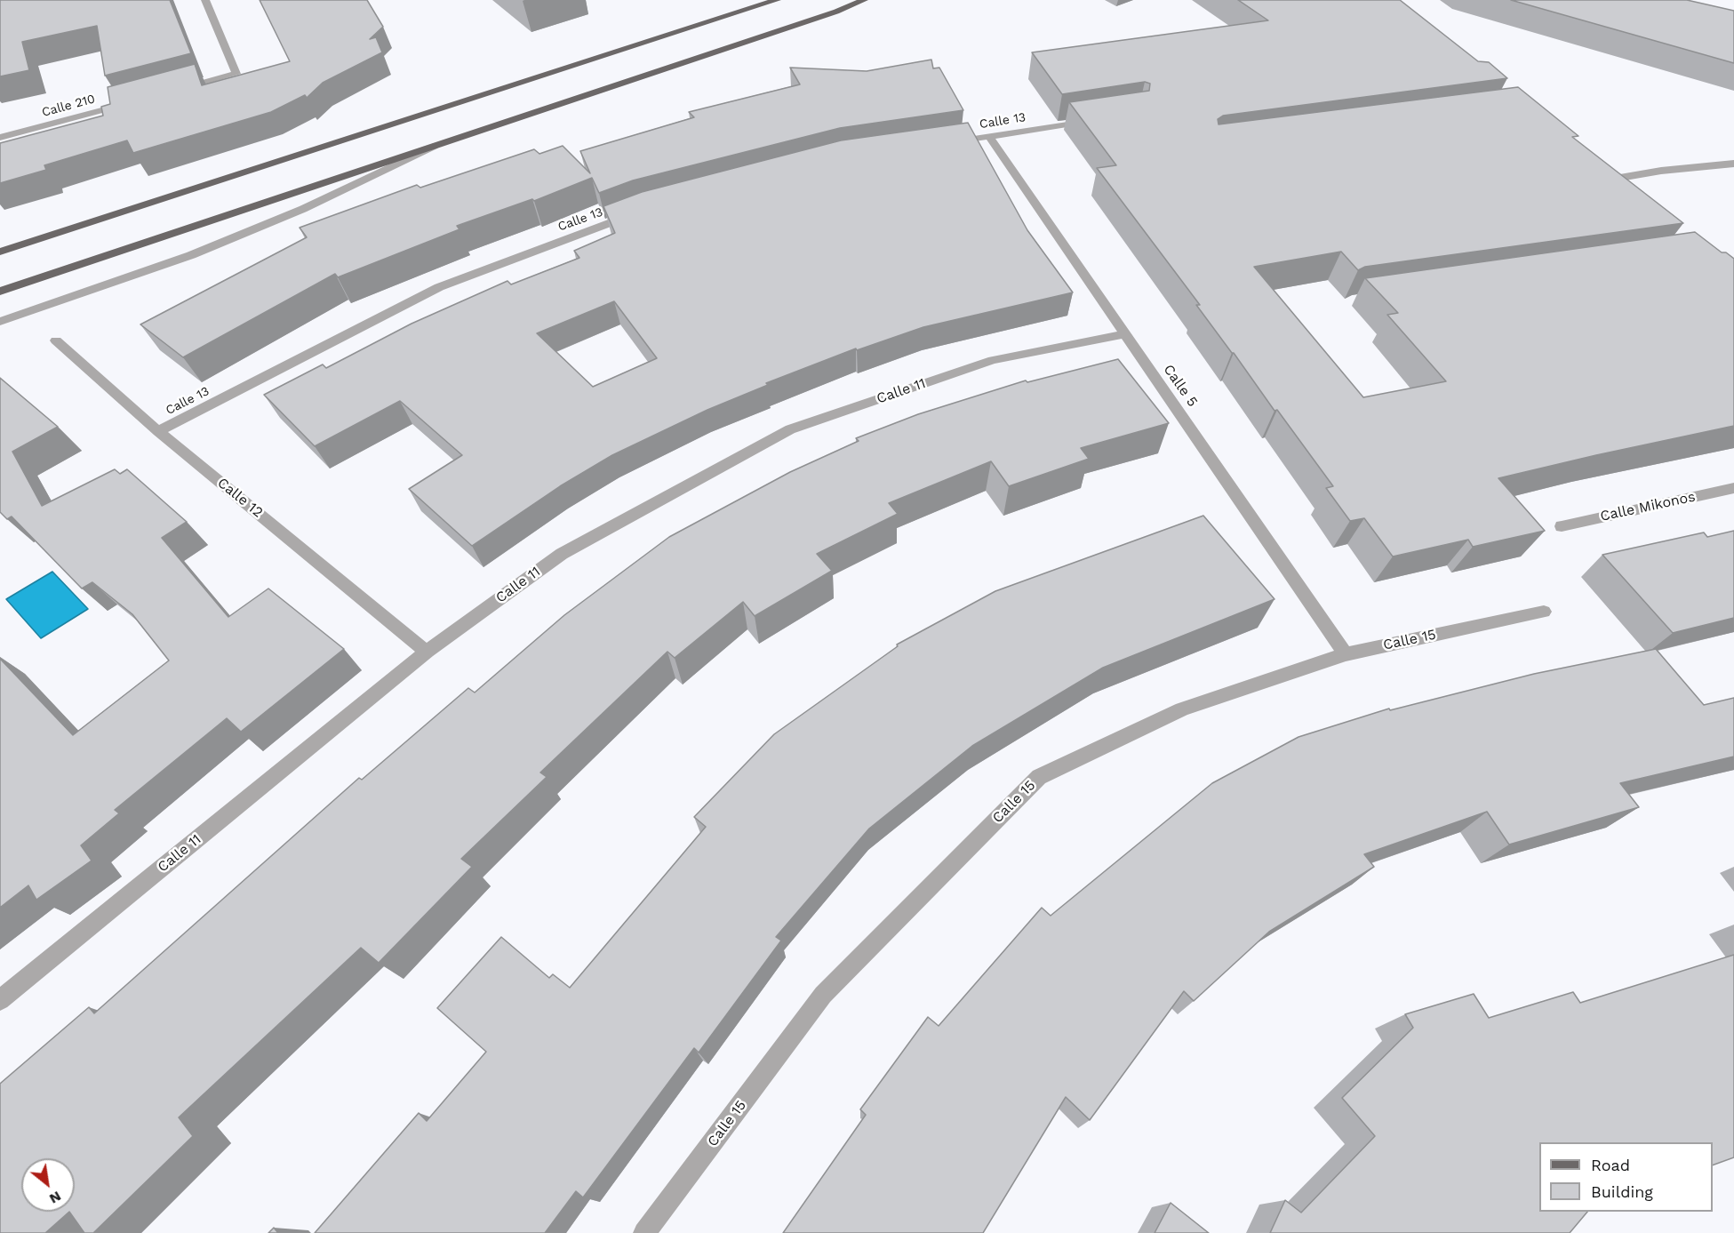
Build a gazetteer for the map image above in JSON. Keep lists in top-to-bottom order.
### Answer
{
  "streets": {
    "street": [
      "Calle 210",
      "Calle 13",
      "Calle 5",
      "Calle 11",
      "Calle 12",
      "Calle Mikonos",
      "Calle 15"
    ]
  },
  "crossings": [
    ["Calle 13", "Calle 5"],
    ["Calle 13", "Calle 12"],
    ["Calle 5", "Calle 11"],
    ["Calle 5", "Calle 15"],
    ["Calle 11", "Calle 12"]
  ],
  "legend": ["Road", "Building"],
  "north": "bottom right"
}
